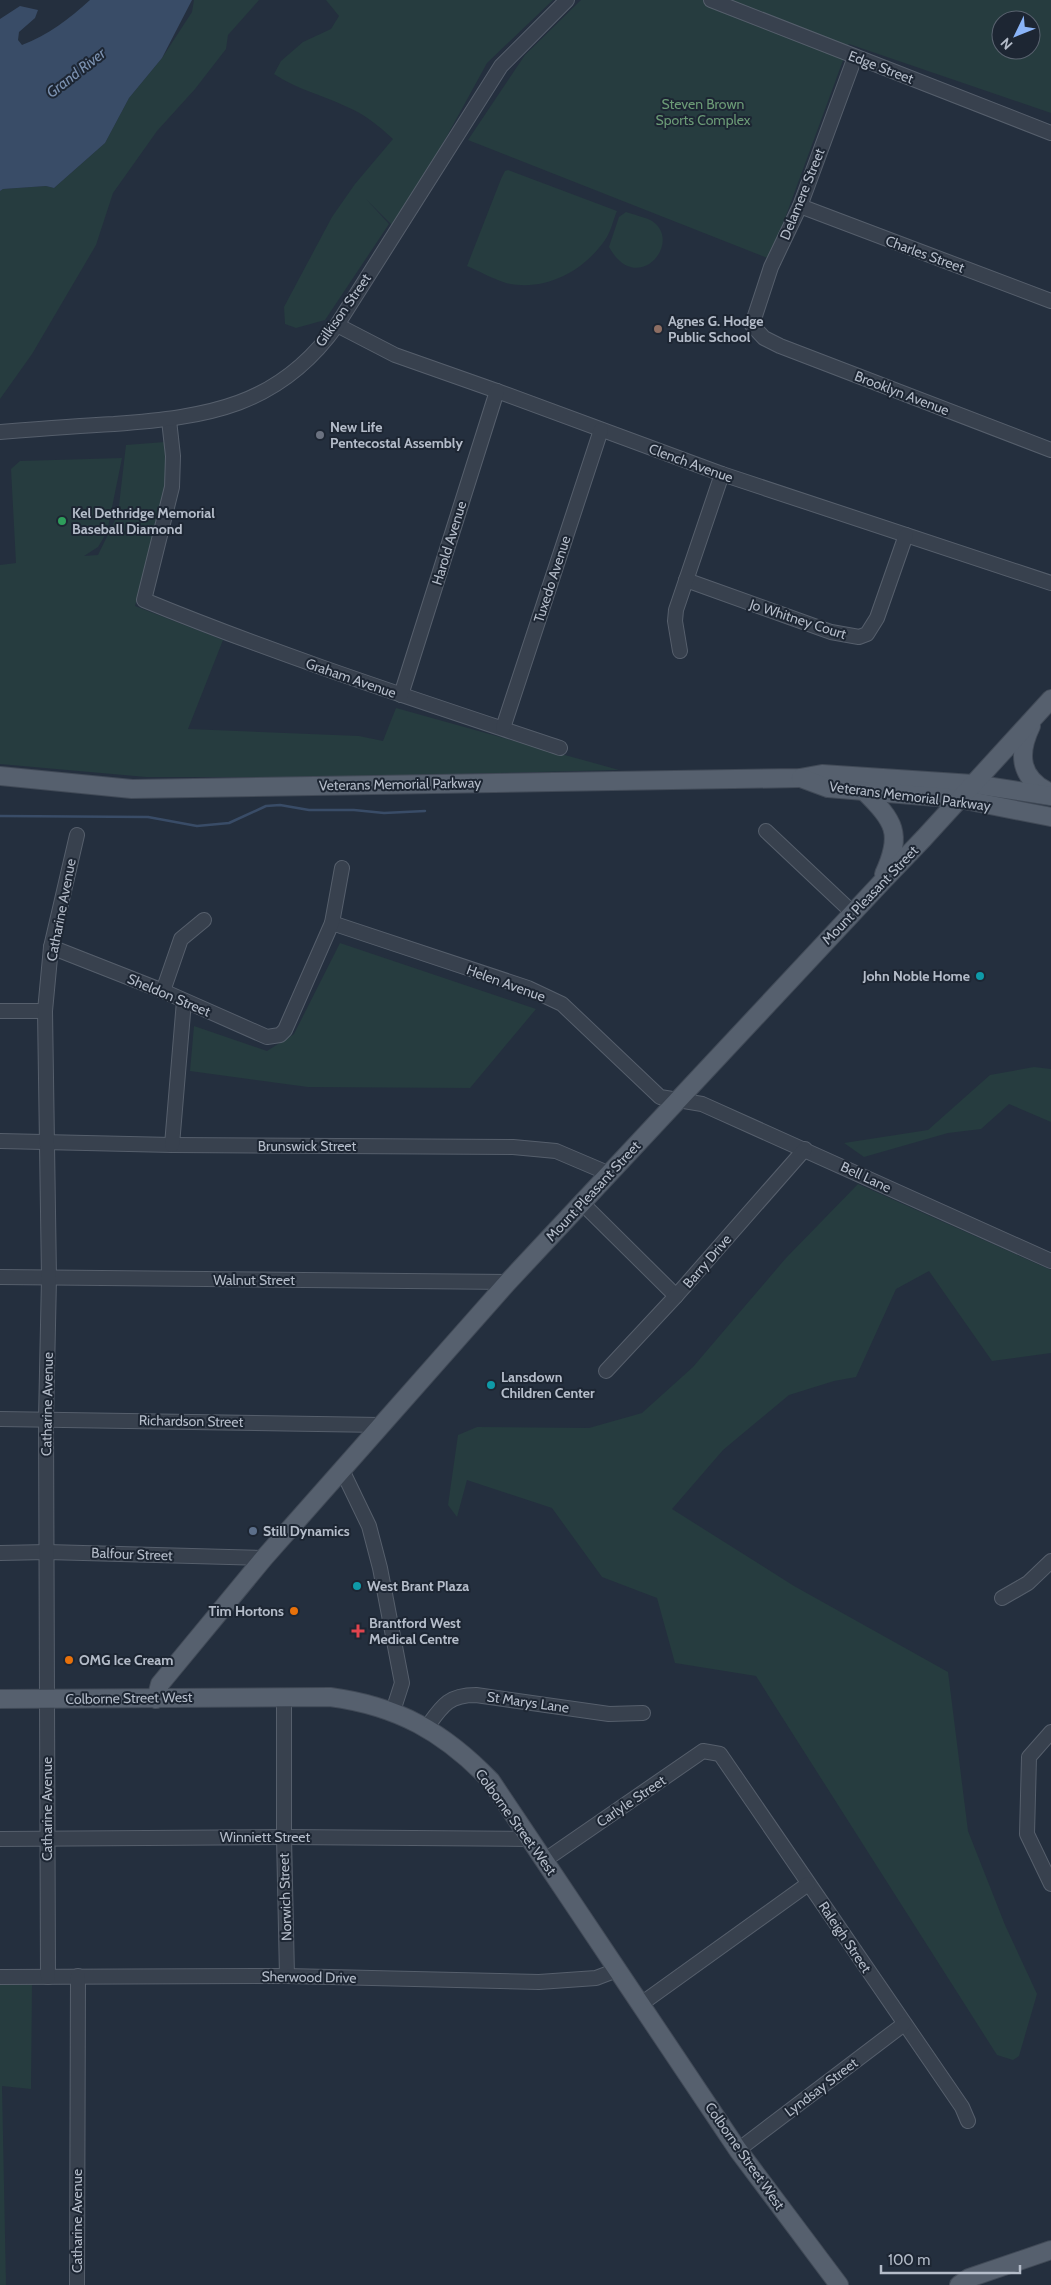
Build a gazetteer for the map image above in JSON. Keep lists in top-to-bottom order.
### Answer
{
  "streets": {
    "main road": ["Veterans Memorial Parkway", "Mount Pleasant Street", "Colborne Street West"],
    "street": [
      "Edge Street",
      "Delamere Street",
      "Charles Street",
      "Gilkison Street",
      "Brooklyn Avenue",
      "Clench Avenue",
      "Harold Avenue",
      "Tuxedo Avenue",
      "Jo Whitney Court",
      "Graham Avenue",
      "Catharine Avenue",
      "Helen Avenue",
      "Sheldon Street",
      "Brunswick Street",
      "Bell Lane",
      "Barry Drive",
      "Walnut Street",
      "Richardson Street",
      "Balfour Street",
      "St Marys Lane",
      "Carlyle Street",
      "Winniett Street",
      "Norwich Street",
      "Raleigh Street",
      "Sherwood Drive",
      "Lyndsay Street"
    ]
  },
  "crossings": [
    ["Edge Street", "Delamere Street"],
    ["Delamere Street", "Charles Street"],
    ["Delamere Street", "Brooklyn Avenue"],
    ["Gilkison Street", "Clench Avenue"],
    ["Gilkison Street", "Graham Avenue"],
    ["Clench Avenue", "Harold Avenue"],
    ["Clench Avenue", "Tuxedo Avenue"],
    ["Clench Avenue", "Jo Whitney Court"],
    ["Harold Avenue", "Graham Avenue"],
    ["Tuxedo Avenue", "Graham Avenue"],
    ["Veterans Memorial Parkway", "Mount Pleasant Street"],
    ["Mount Pleasant Street", "Helen Avenue"],
    ["Mount Pleasant Street", "Brunswick Street"],
    ["Mount Pleasant Street", "Bell Lane"],
    ["Mount Pleasant Street", "Walnut Street"],
    ["Mount Pleasant Street", "Richardson Street"],
    ["Mount Pleasant Street", "Balfour Street"],
    ["Mount Pleasant Street", "Colborne Street West"],
    ["Catharine Avenue", "Sheldon Street"],
    ["Catharine Avenue", "Brunswick Street"],
    ["Catharine Avenue", "Walnut Street"],
    ["Catharine Avenue", "Richardson Street"],
    ["Catharine Avenue", "Balfour Street"],
    ["Catharine Avenue", "Colborne Street West"],
    ["Catharine Avenue", "Winniett Street"],
    ["Catharine Avenue", "Sherwood Drive"],
    ["Helen Avenue", "Sheldon Street"],
    ["Helen Avenue", "Bell Lane"],
    ["Bell Lane", "Barry Drive"],
    ["Colborne Street West", "St Marys Lane"],
    ["Colborne Street West", "Carlyle Street"],
    ["Colborne Street West", "Winniett Street"],
    ["Colborne Street West", "Norwich Street"],
    ["Colborne Street West", "Sherwood Drive"],
    ["Colborne Street West", "Lyndsay Street"],
    ["Carlyle Street", "Raleigh Street"],
    ["Winniett Street", "Norwich Street"],
    ["Norwich Street", "Sherwood Drive"],
    ["Raleigh Street", "Lyndsay Street"]
  ],
  "water": ["Grand River"],
  "parks": ["Steven Brown Sports Complex"],
  "places": {
    "other": [
      "Agnes G. Hodge Public School",
      "New Life Pentecostal Assembly",
      "Kel Dethridge Memorial Baseball Diamond",
      "John Noble Home",
      "Lansdown Children Center",
      "Still Dynamics",
      "West Brant Plaza",
      "Tim Hortons",
      "OMG Ice Cream"
    ],
    "health": ["Brantford West Medical Centre"]
  },
  "scale_bar": "100 m",
  "north": "bottom left"
}
